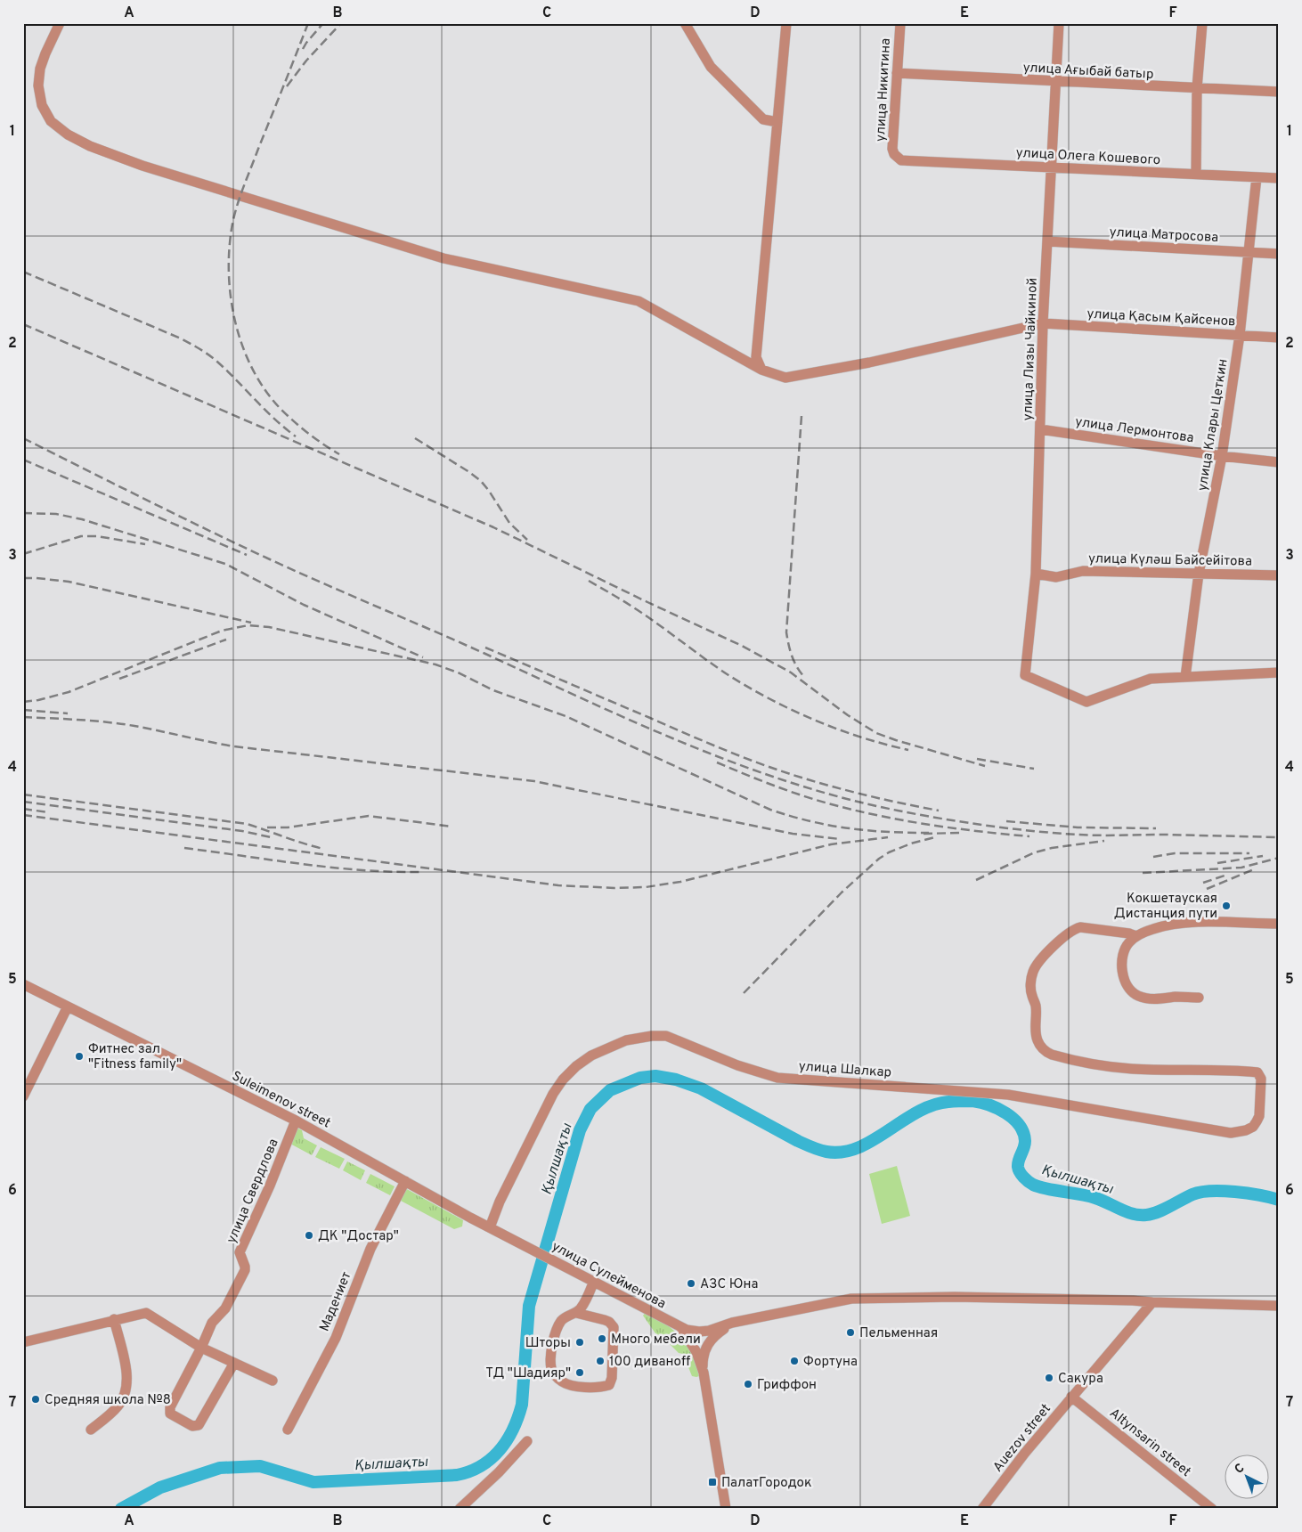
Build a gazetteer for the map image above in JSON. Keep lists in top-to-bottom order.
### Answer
{
  "streets": {
    "street": [
      "улица Ағыбай батыр",
      "улица Никитина",
      "улица Олега Кошевого",
      "улица Матросова",
      "улица Қасым Қайсенов",
      "улица Лизы Чайкиной",
      "улица Клары Цеткин",
      "улица Лермонтова",
      "улица Күләш Байсейітова",
      "улица Шалкар",
      "Suleimenov street",
      "улица Свердлова",
      "улица Сулейменова",
      "Мадениет",
      "Auezov street",
      "Altynsarin street"
    ]
  },
  "crossings": [
    ["улица Ағыбай батыр", "улица Никитина"],
    ["улица Ағыбай батыр", "улица Лизы Чайкиной"],
    ["улица Никитина", "улица Олега Кошевого"],
    ["улица Олега Кошевого", "улица Лизы Чайкиной"],
    ["улица Олега Кошевого", "улица Клары Цеткин"],
    ["улица Матросова", "улица Лизы Чайкиной"],
    ["улица Матросова", "улица Клары Цеткин"],
    ["улица Қасым Қайсенов", "улица Лизы Чайкиной"],
    ["улица Қасым Қайсенов", "улица Клары Цеткин"],
    ["улица Лизы Чайкиной", "улица Клары Цеткин"],
    ["улица Лизы Чайкиной", "улица Лермонтова"],
    ["улица Лизы Чайкиной", "улица Күләш Байсейітова"],
    ["улица Клары Цеткин", "улица Лермонтова"],
    ["улица Клары Цеткин", "улица Күләш Байсейітова"],
    ["улица Шалкар", "Suleimenov street"],
    ["Suleimenov street", "улица Свердлова"],
    ["Suleimenov street", "улица Сулейменова"],
    ["Suleimenov street", "Мадениет"],
    ["Auezov street", "Altynsarin street"]
  ],
  "water": ["Қылшақты"],
  "places": {
    "other": [
      "Кокшетауская Дистанция пути",
      "Фитнес зал \"Fitness family\"",
      "ДК \"Достар\"",
      "АЗС Юна",
      "Пельменная",
      "Много мебели",
      "Шторы",
      "100 диваноff",
      "Фортуна",
      "ТД \"Шадияр\"",
      "Сакура",
      "Гриффон",
      "Средняя школа №8"
    ],
    "transit": ["ПалатГородок"]
  },
  "north": "top left",
  "grid": {
    "columns": [
      "A",
      "B",
      "C",
      "D",
      "E",
      "F"
    ],
    "rows": [
      "1",
      "2",
      "3",
      "4",
      "5",
      "6",
      "7"
    ]
  }
}
